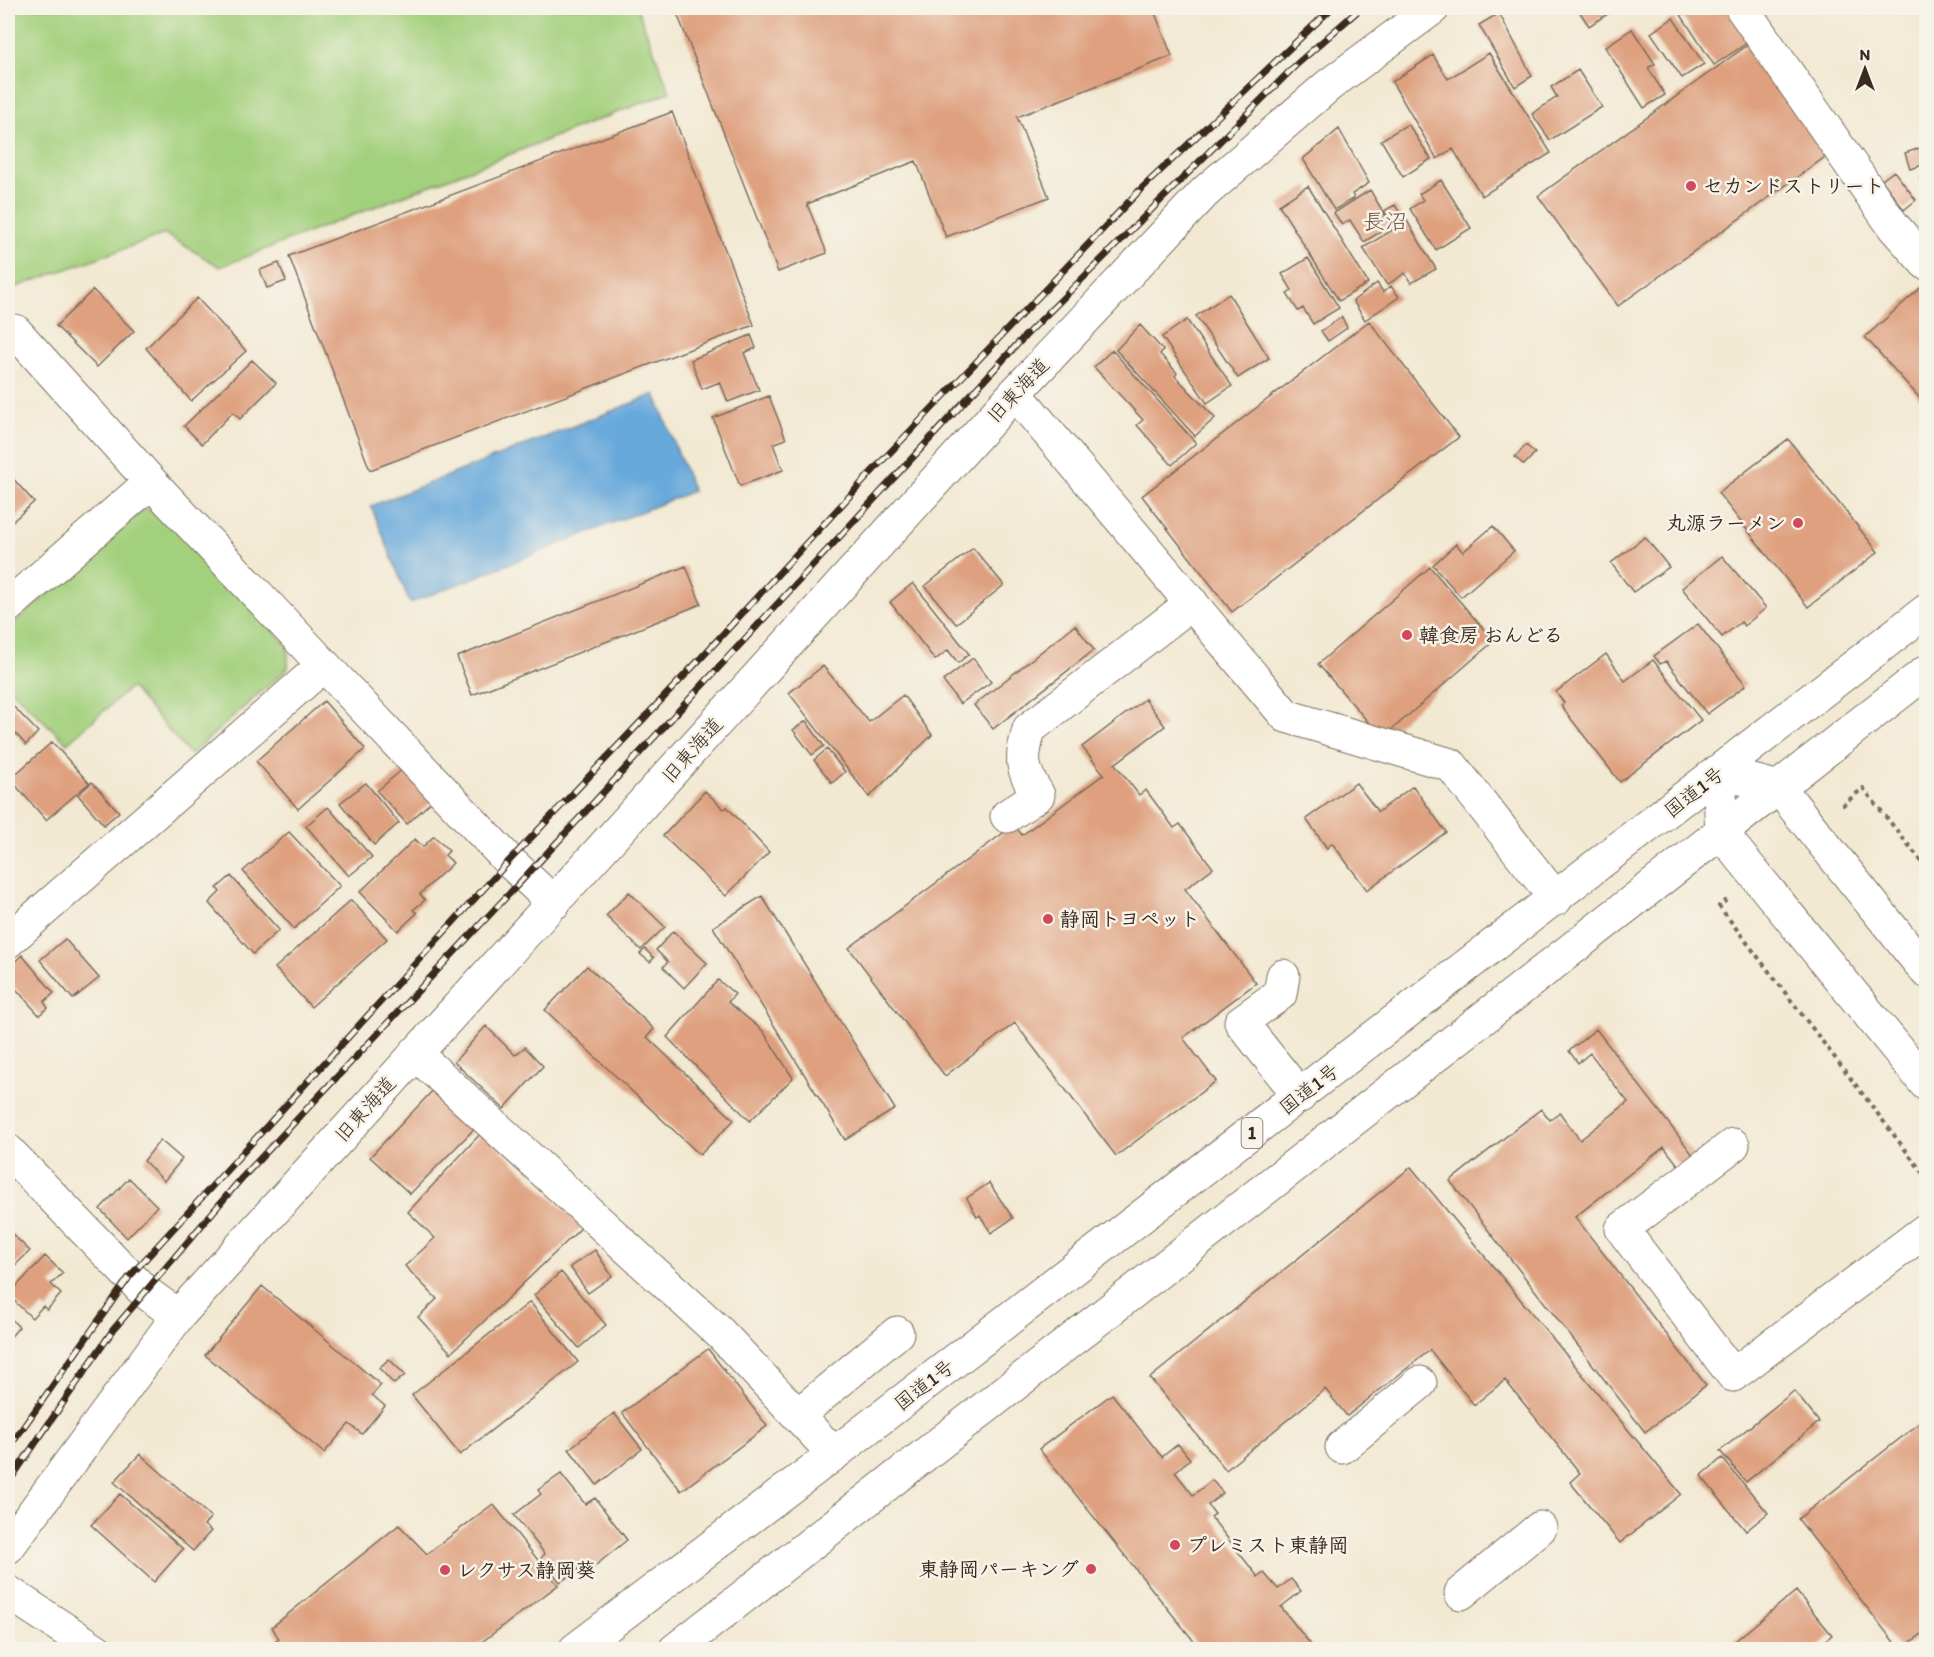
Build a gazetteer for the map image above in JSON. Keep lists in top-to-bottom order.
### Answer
{
  "streets": {
    "main road": ["旧東海道", "国道1号", "1"]
  },
  "districts": ["長沼"],
  "places": [
    "セカンドストリート",
    "丸源ラーメン",
    "韓食房 おんどる",
    "静岡トヨペット",
    "プレミスト東静岡",
    "東静岡パーキング",
    "レクサス静岡葵"
  ],
  "north": "top"
}
